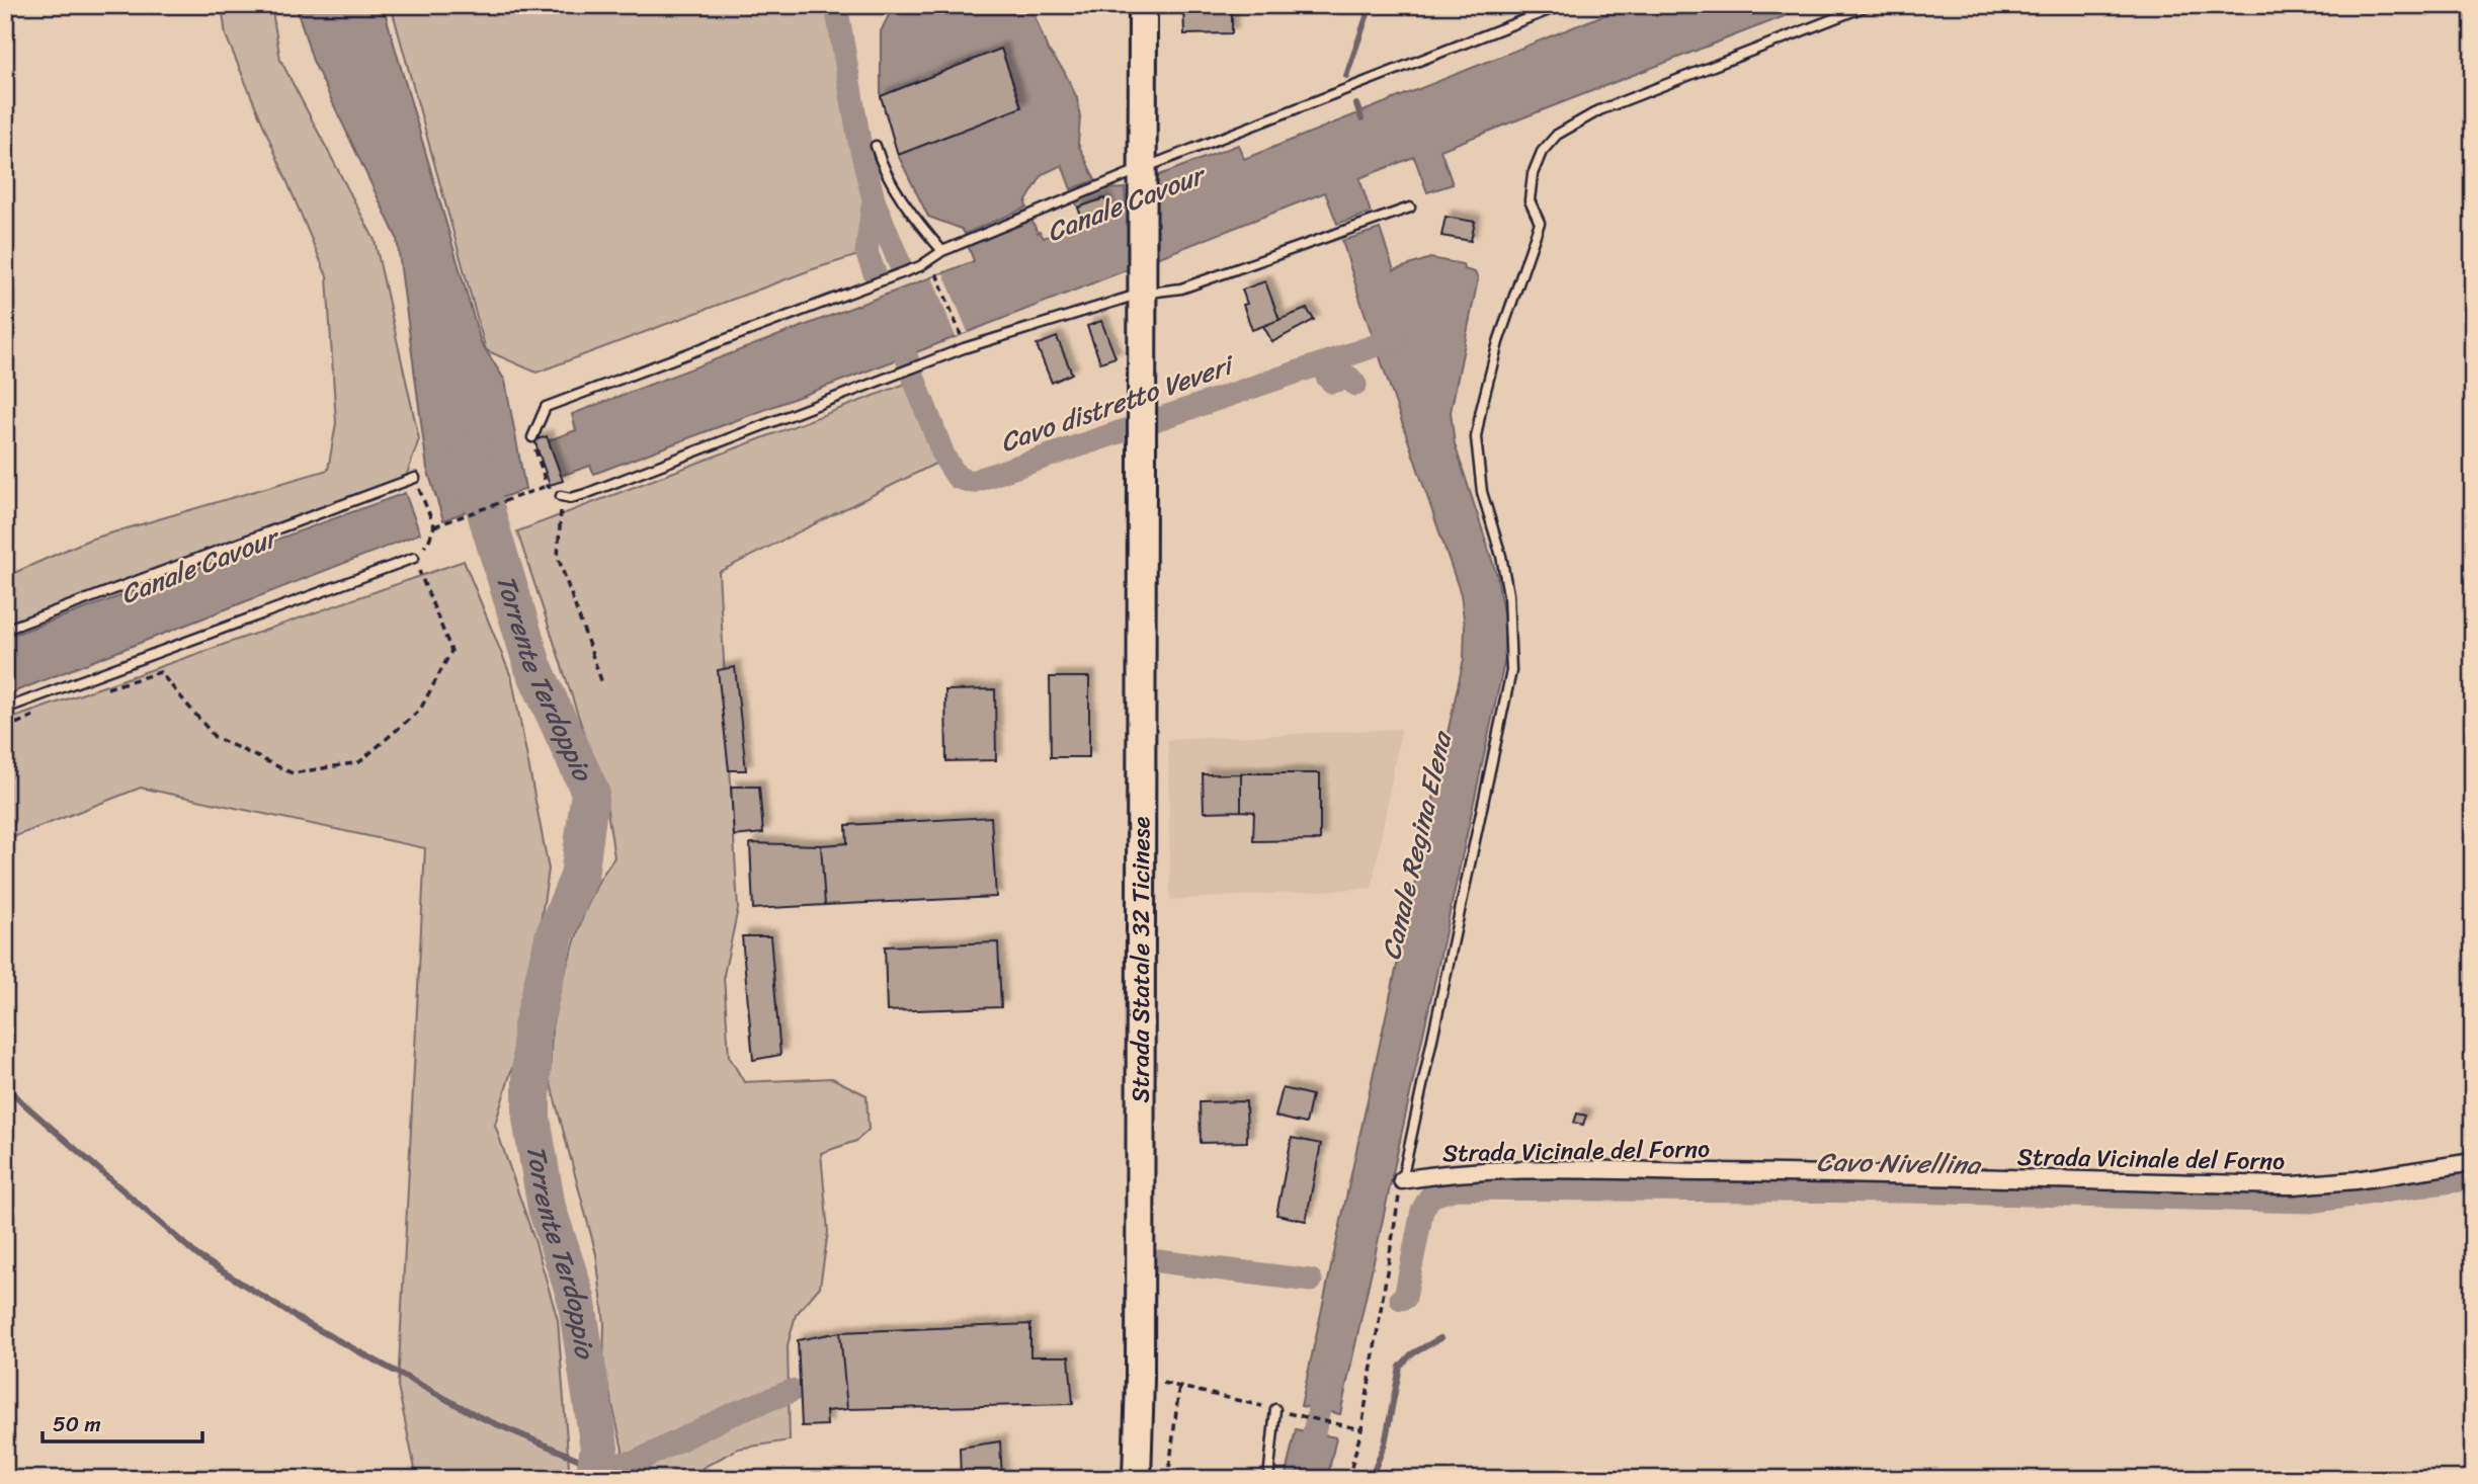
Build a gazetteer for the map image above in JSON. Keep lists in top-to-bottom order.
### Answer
{
  "streets": {
    "main road": ["Strada Statale 32 Ticinese"],
    "street": ["Strada Vicinale del Forno"]
  },
  "water": [
    "Canale Cavour",
    "Cavo distretto Veveri",
    "Torrente Terdoppio",
    "Canale Regina Elena",
    "Cavo Nivellina"
  ],
  "scale_bar": "50 m"
}
